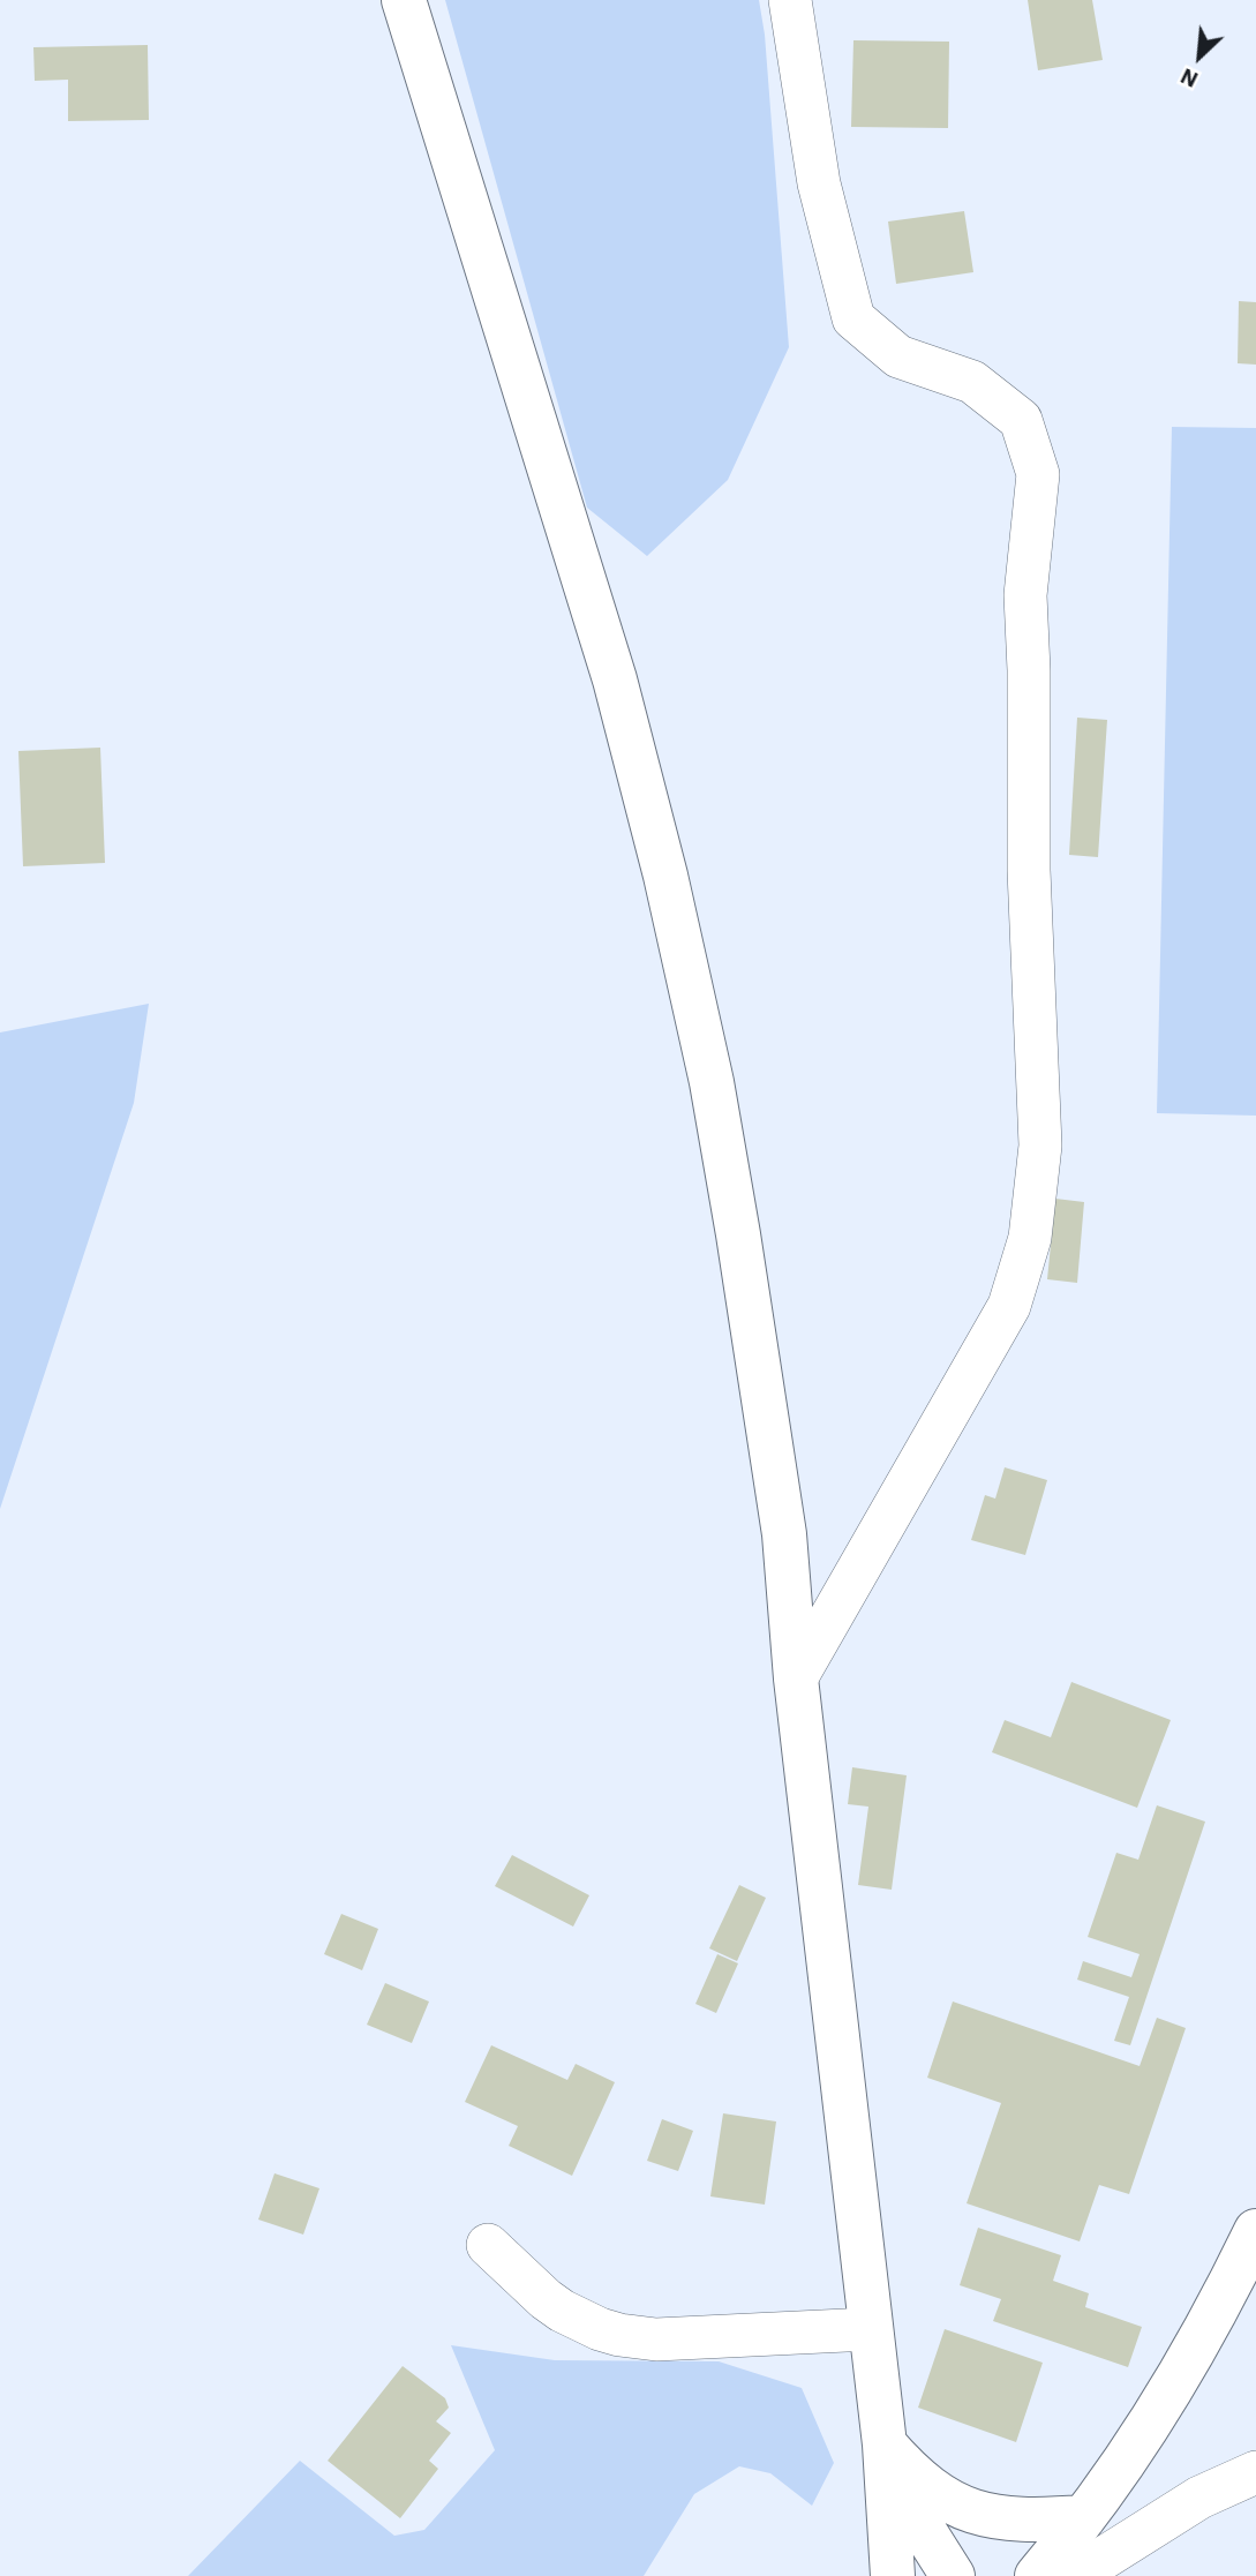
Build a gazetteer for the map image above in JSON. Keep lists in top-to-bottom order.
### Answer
{
  "north": "bottom left"
}
